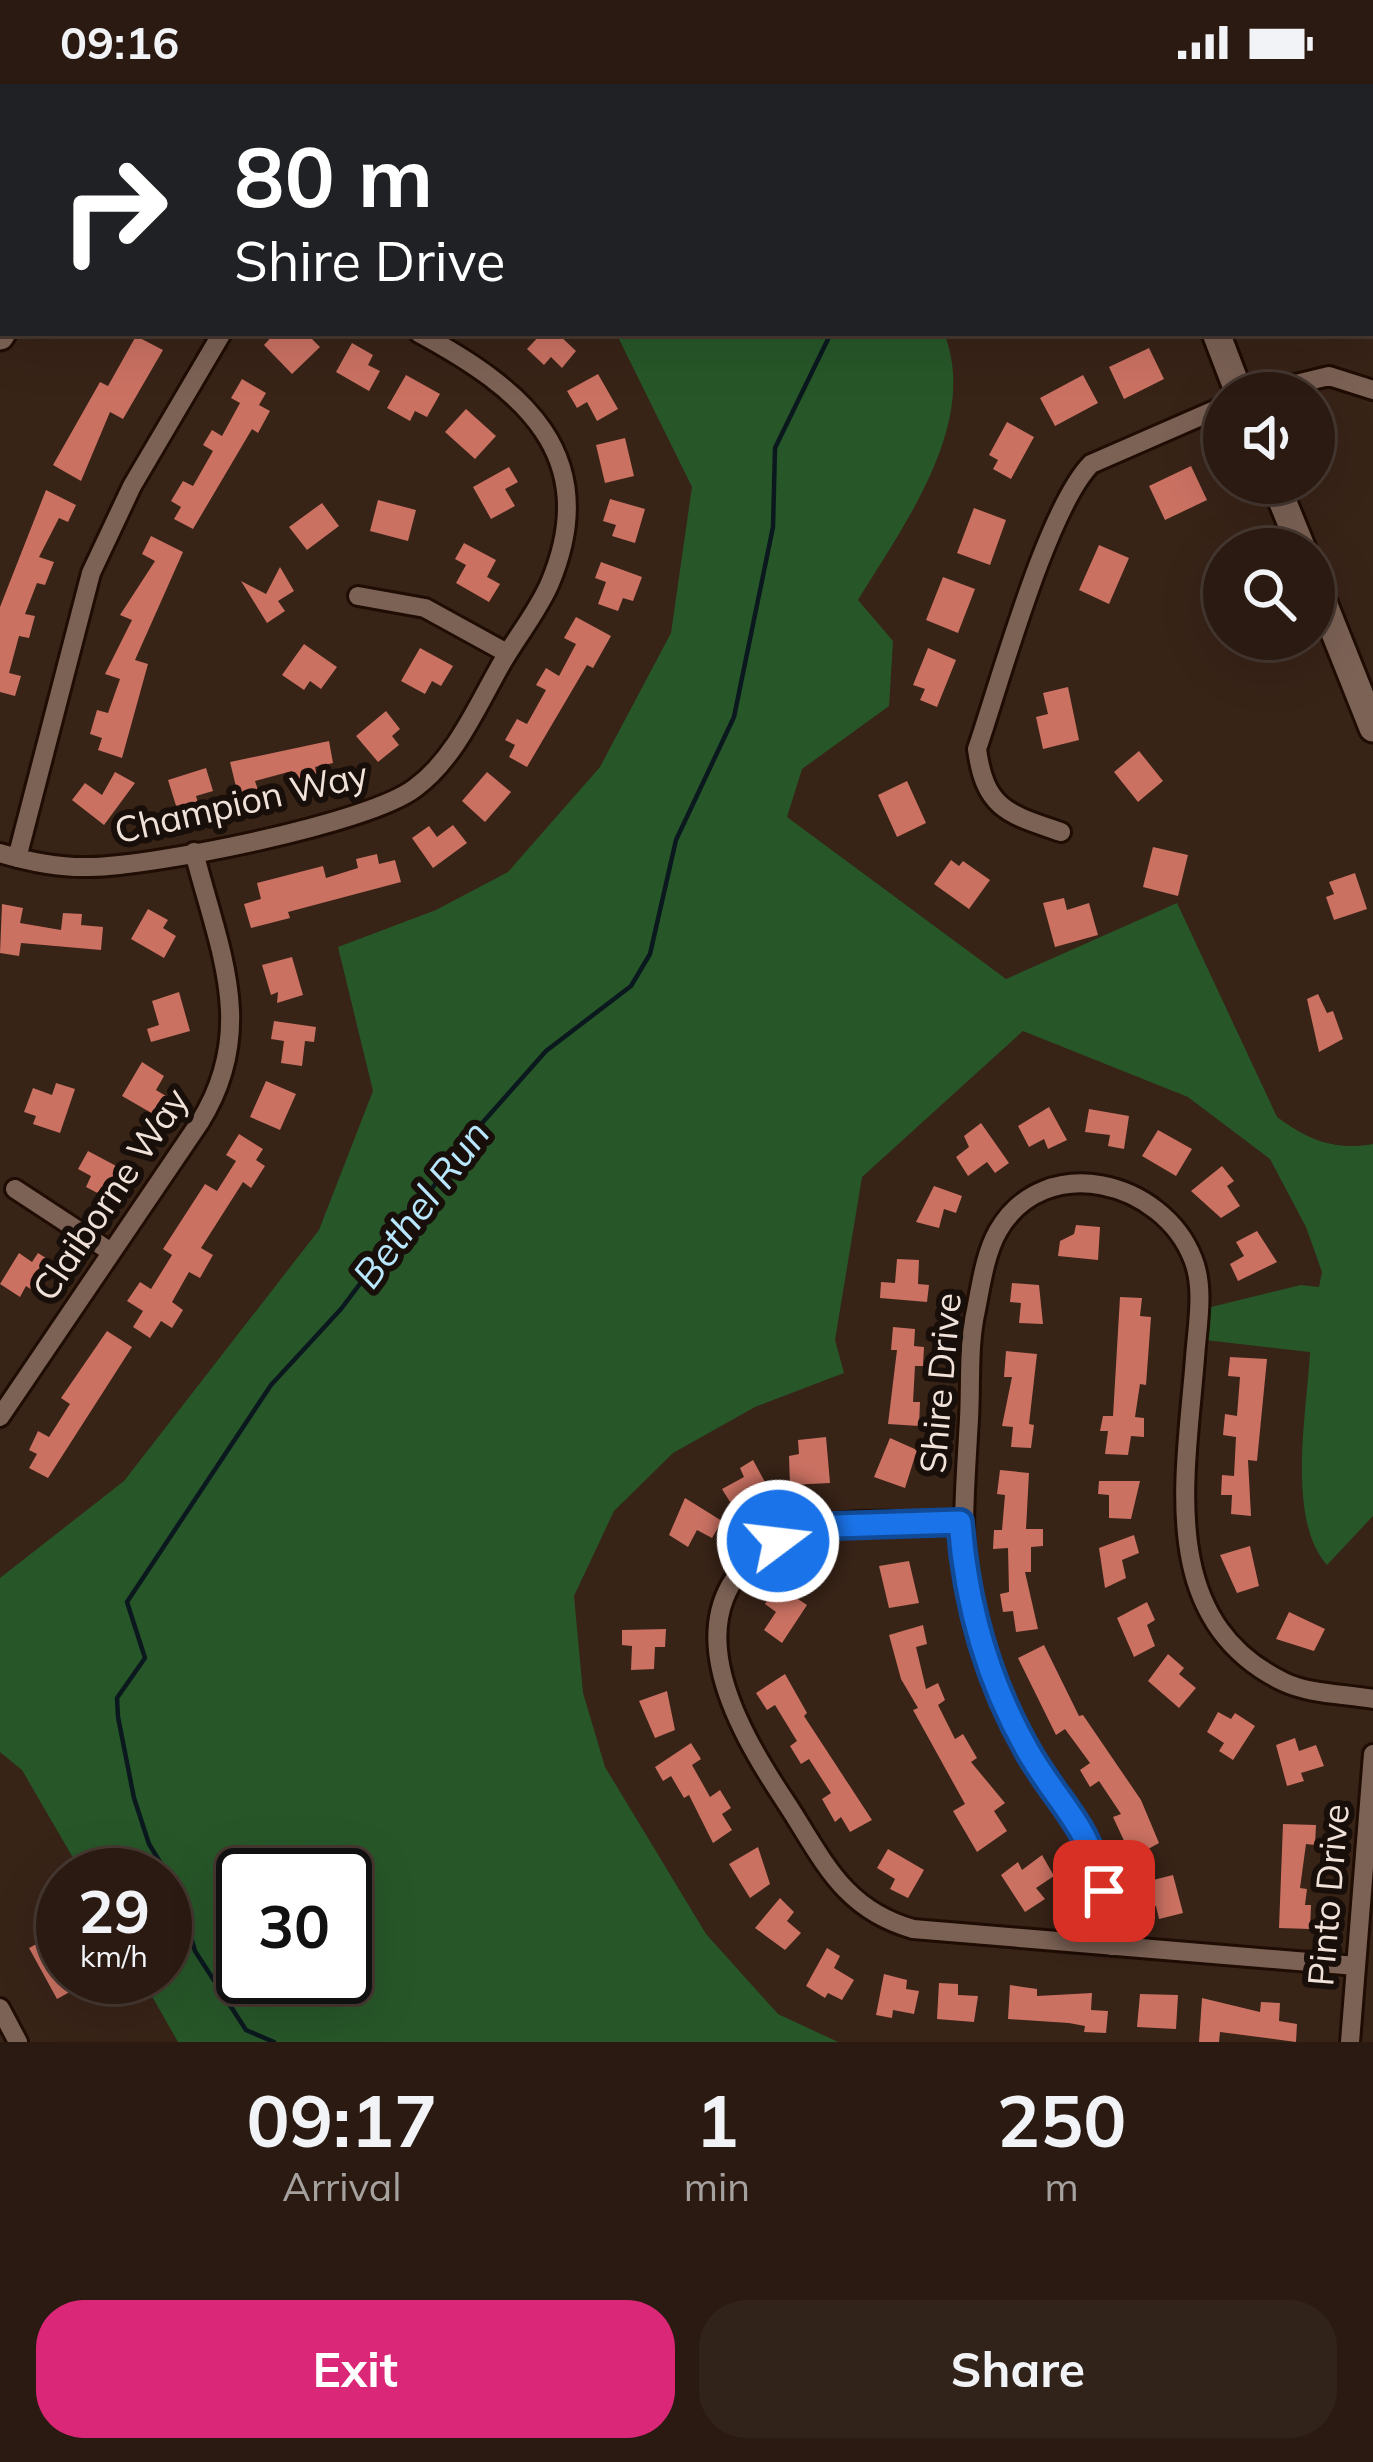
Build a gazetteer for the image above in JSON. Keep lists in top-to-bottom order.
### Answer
{
  "streets": {
    "street": [
      "Champion Way",
      "Claiborne Way",
      "Shire Drive",
      "Pinto Drive"
    ]
  },
  "crossings": [
    ["Champion Way", "Claiborne Way"]
  ],
  "water": ["Bethel Run"],
  "page": {
    "status": "09:16",
    "turn": ["80 m", "Shire Drive"],
    "speed": "29 km/h",
    "limit": "30",
    "eta": [
      "09:17",
      "Arrival",
      "1",
      "min",
      "250",
      "m"
    ],
    "buttons": ["Exit", "Share"]
  }
}
